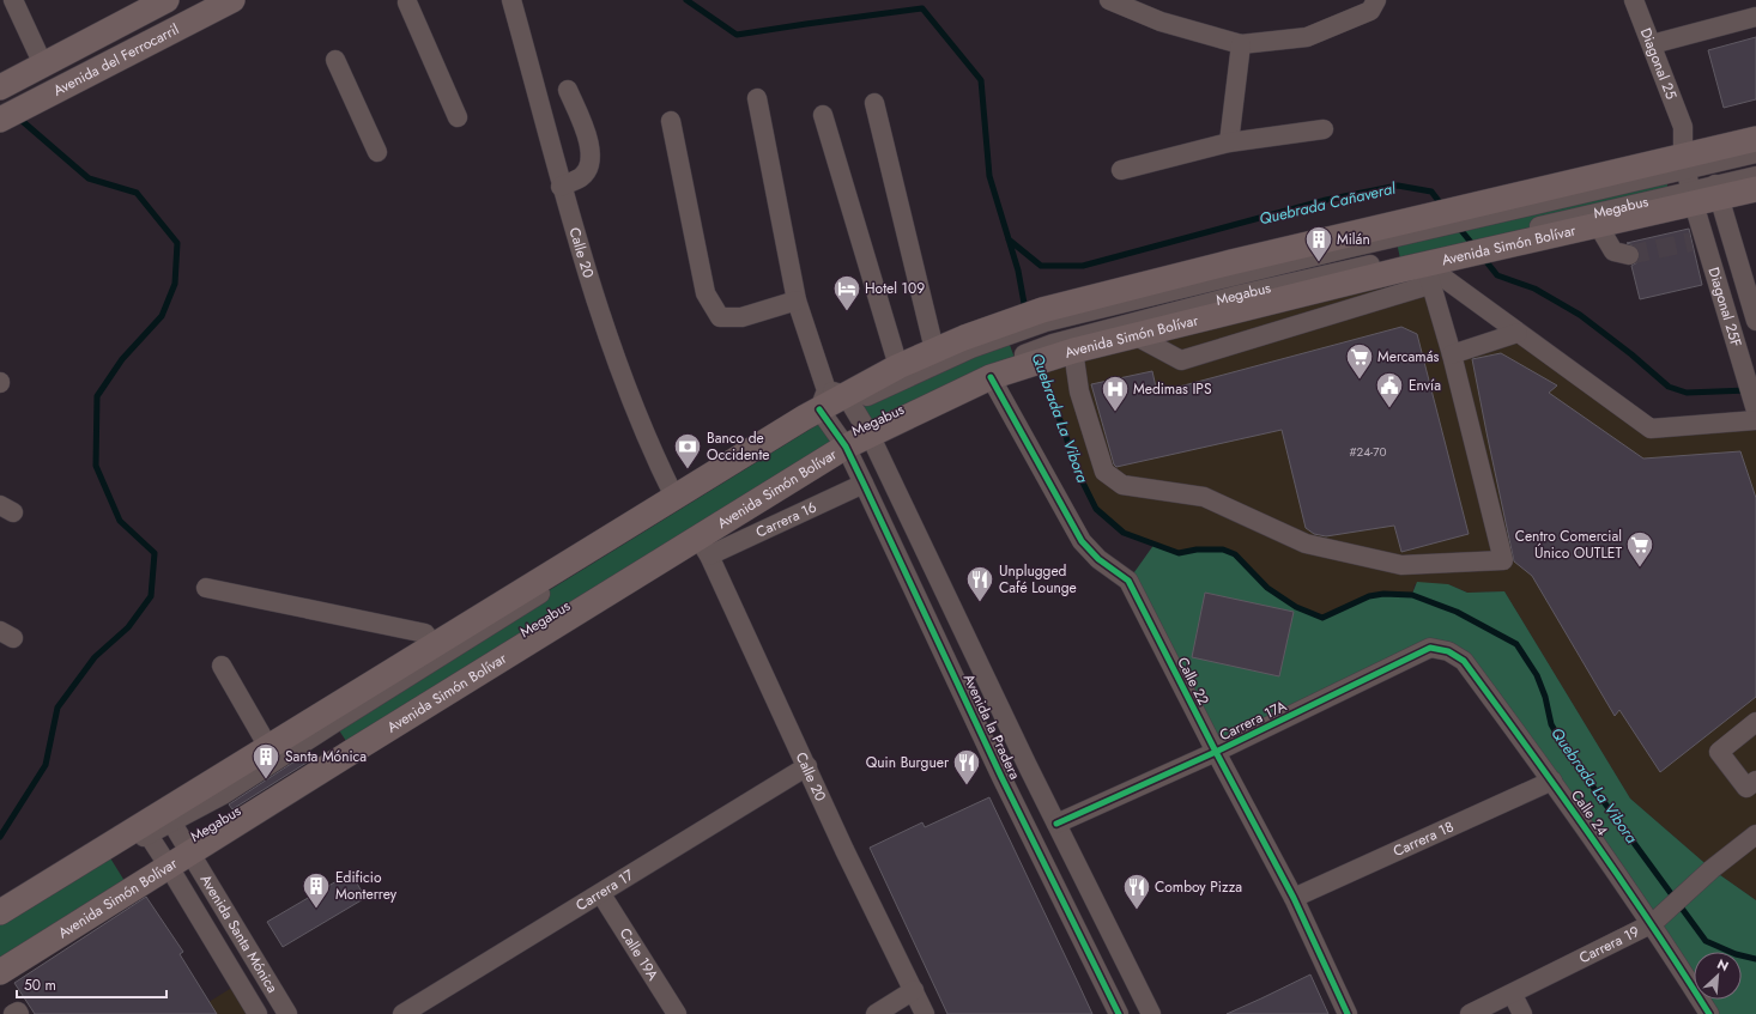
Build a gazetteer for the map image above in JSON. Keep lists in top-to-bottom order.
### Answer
{
  "streets": {
    "main road": ["Avenida del Ferrocarril", "Avenida Simón Bolívar"],
    "street": [
      "Diagonal 25",
      "Megabus",
      "Calle 20",
      "Diagonal 25F",
      "Carrera 16",
      "Calle 22",
      "Carrera 17A",
      "Avenida la Pradera",
      "Calle 24",
      "Carrera 18",
      "Carrera 17",
      "Avenida Santa Mónica",
      "Carrera 19",
      "Calle 19A"
    ]
  },
  "crossings": [
    ["Megabus", "Avenida Simón Bolívar"],
    ["Megabus", "Diagonal 25F"],
    ["Megabus", "Avenida la Pradera"],
    ["Megabus", "Avenida Santa Mónica"],
    ["Avenida Simón Bolívar", "Calle 20"],
    ["Avenida Simón Bolívar", "Diagonal 25F"],
    ["Avenida Simón Bolívar", "Carrera 16"],
    ["Avenida Simón Bolívar", "Calle 22"],
    ["Avenida Simón Bolívar", "Avenida la Pradera"],
    ["Avenida Simón Bolívar", "Avenida Santa Mónica"],
    ["Calle 20", "Carrera 16"],
    ["Calle 20", "Carrera 17"],
    ["Carrera 16", "Avenida la Pradera"],
    ["Calle 22", "Carrera 17A"],
    ["Calle 22", "Carrera 18"],
    ["Carrera 17A", "Avenida la Pradera"],
    ["Carrera 17A", "Calle 24"],
    ["Calle 24", "Carrera 18"],
    ["Calle 24", "Carrera 19"],
    ["Carrera 17", "Calle 19A"]
  ],
  "water": ["Quebrada Cañaveral", "Quebrada La Vibora"],
  "places": {
    "building": ["Milán", "Santa Mónica", "Edificio Monterrey"],
    "hotel": ["Hotel 109"],
    "supermarket": ["Mercamás", "Centro Comercial Único OUTLET"],
    "public building": ["Envía"],
    "hospital": ["Medimas IPS"],
    "bank": ["Banco de Occidente"],
    "restaurant": ["Unplugged Café Lounge", "Quin Burguer", "Comboy Pizza"]
  },
  "house_numbers": ["#24-70"],
  "scale_bar": "50 m",
  "north": "top right"
}
